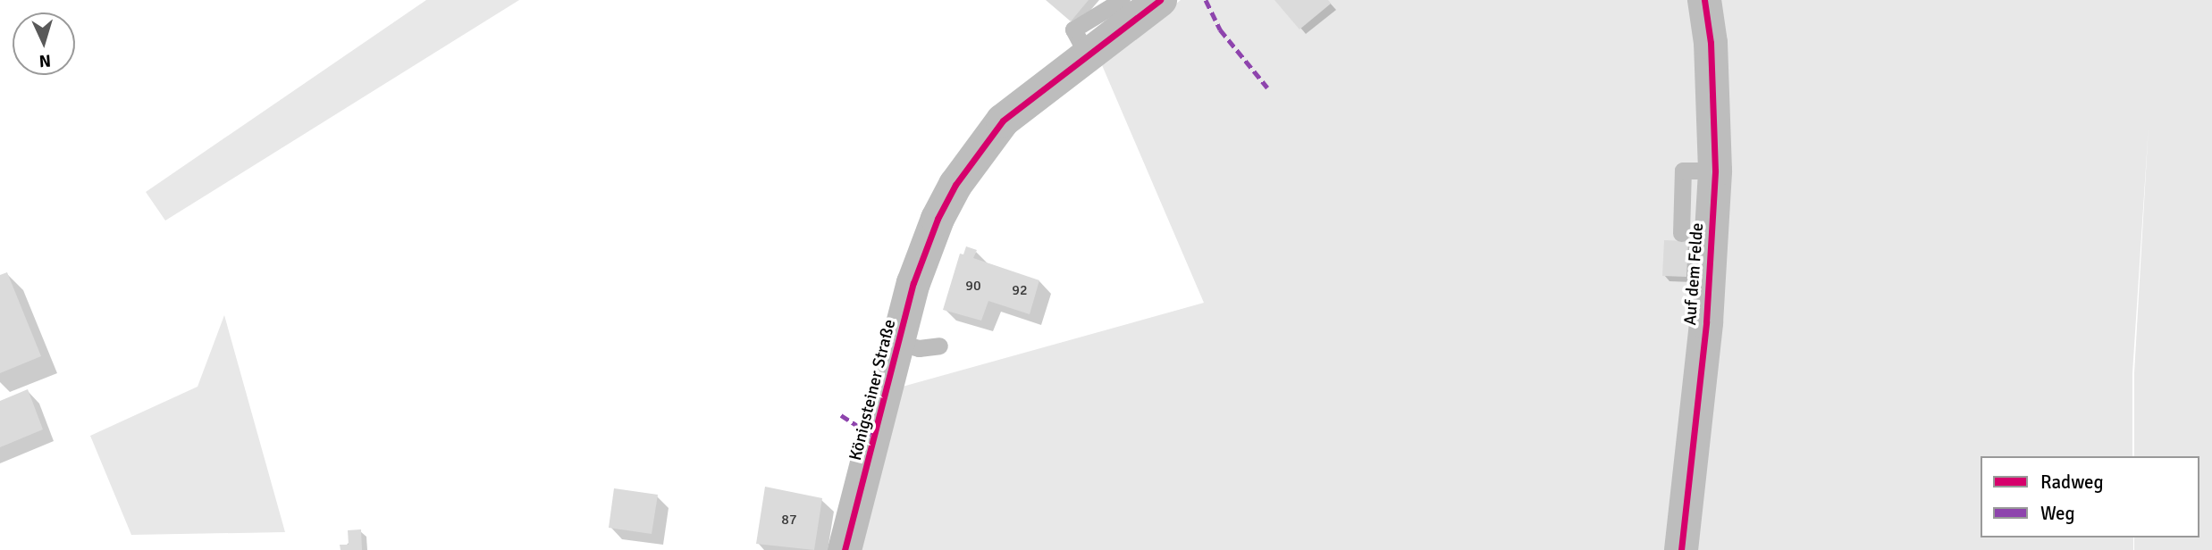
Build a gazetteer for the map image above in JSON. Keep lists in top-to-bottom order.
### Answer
{
  "streets": {
    "street": ["Auf dem Felde", "Königsteiner Straße"]
  },
  "house_numbers": ["90", "92", "87"],
  "legend": ["Radweg", "Weg"],
  "north": "bottom"
}
